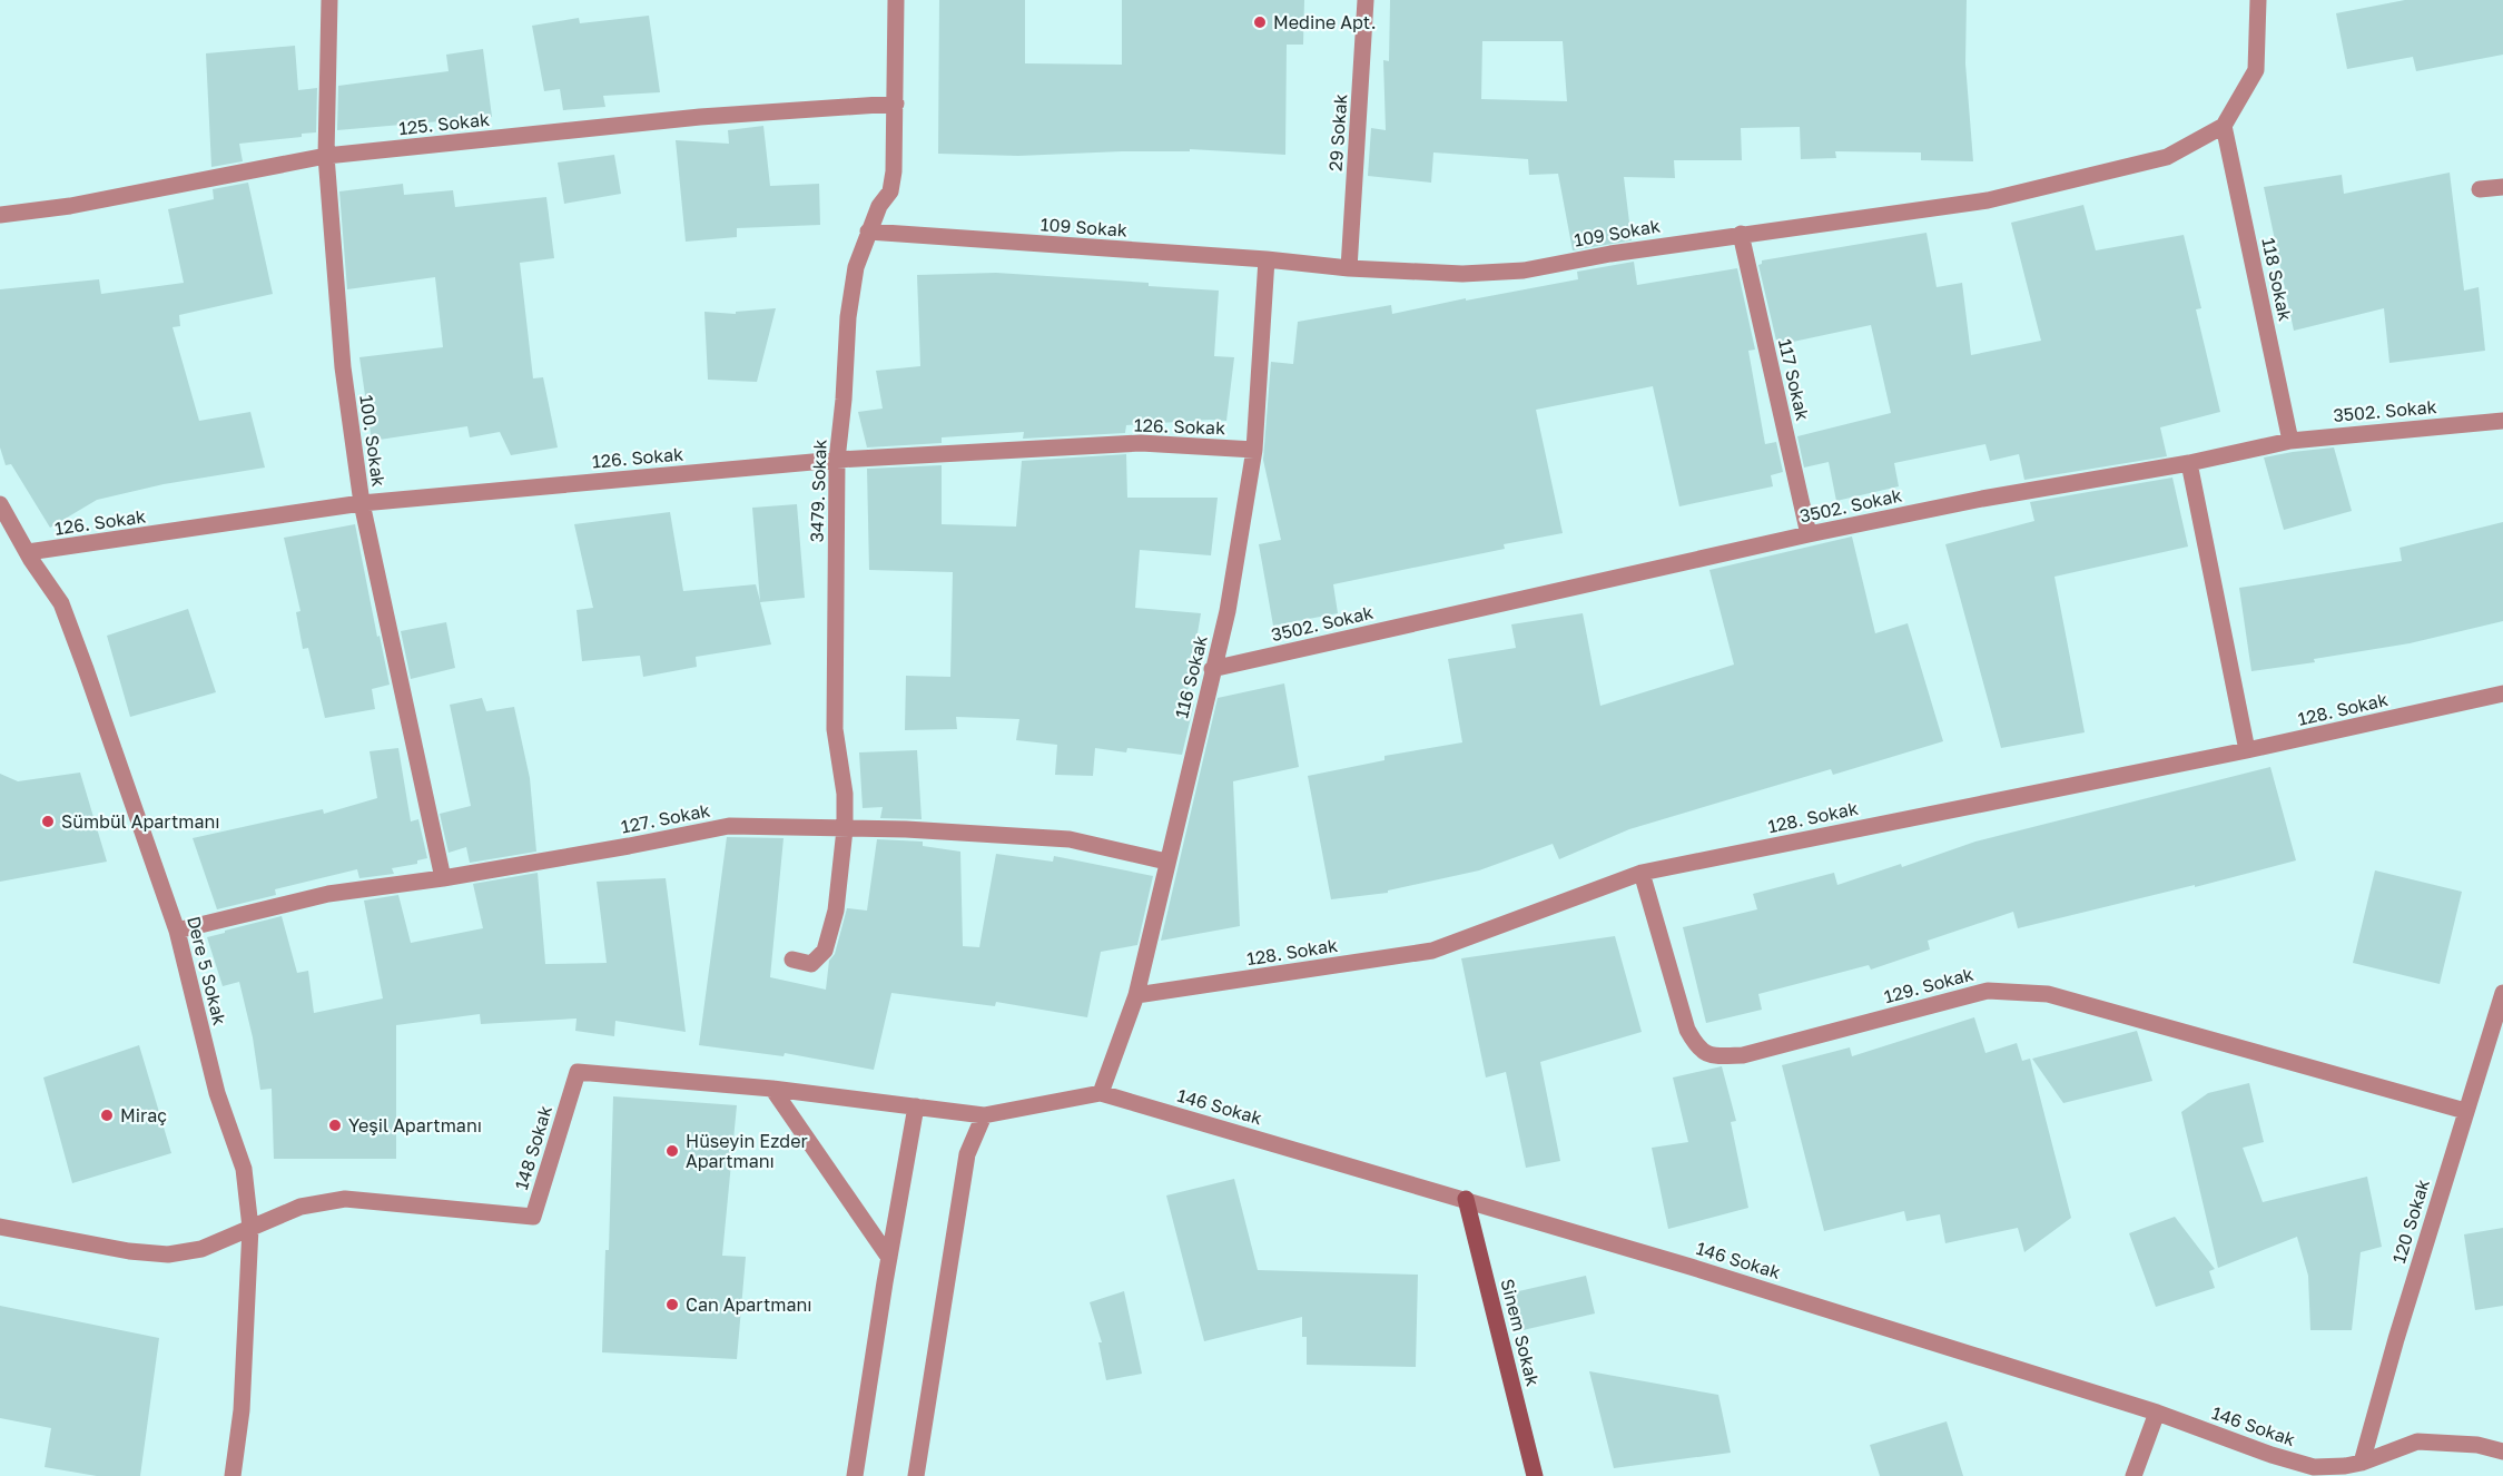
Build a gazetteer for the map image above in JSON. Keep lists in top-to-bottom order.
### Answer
{
  "streets": {
    "street": [
      "125. Sokak",
      "29 Sokak",
      "109 Sokak",
      "118 Sokak",
      "117 Sokak",
      "3502. Sokak",
      "126. Sokak",
      "100. Sokak",
      "3479. Sokak",
      "116 Sokak",
      "128. Sokak",
      "127. Sokak",
      "Dere 5 Sokak",
      "129. Sokak",
      "146 Sokak",
      "148 Sokak",
      "120 Sokak",
      "Sinem Sokak"
    ]
  },
  "crossings": [
    ["125. Sokak", "100. Sokak"],
    ["125. Sokak", "3479. Sokak"],
    ["29 Sokak", "109 Sokak"],
    ["109 Sokak", "118 Sokak"],
    ["109 Sokak", "117 Sokak"],
    ["109 Sokak", "3479. Sokak"],
    ["109 Sokak", "116 Sokak"],
    ["118 Sokak", "3502. Sokak"],
    ["117 Sokak", "3502. Sokak"],
    ["3502. Sokak", "116 Sokak"],
    ["126. Sokak", "100. Sokak"],
    ["126. Sokak", "3479. Sokak"],
    ["126. Sokak", "116 Sokak"],
    ["126. Sokak", "Dere 5 Sokak"],
    ["100. Sokak", "127. Sokak"],
    ["3479. Sokak", "127. Sokak"],
    ["116 Sokak", "128. Sokak"],
    ["116 Sokak", "127. Sokak"],
    ["116 Sokak", "146 Sokak"],
    ["116 Sokak", "148 Sokak"],
    ["128. Sokak", "129. Sokak"],
    ["127. Sokak", "Dere 5 Sokak"],
    ["Dere 5 Sokak", "148 Sokak"],
    ["129. Sokak", "120 Sokak"],
    ["146 Sokak", "148 Sokak"],
    ["146 Sokak", "120 Sokak"],
    ["146 Sokak", "Sinem Sokak"]
  ],
  "places": [
    "Medine Apt.",
    "Sümbül Apartmanı",
    "Miraç",
    "Yeşil Apartmanı",
    "Hüseyin Ezder Apartmanı",
    "Can Apartmanı"
  ]
}
